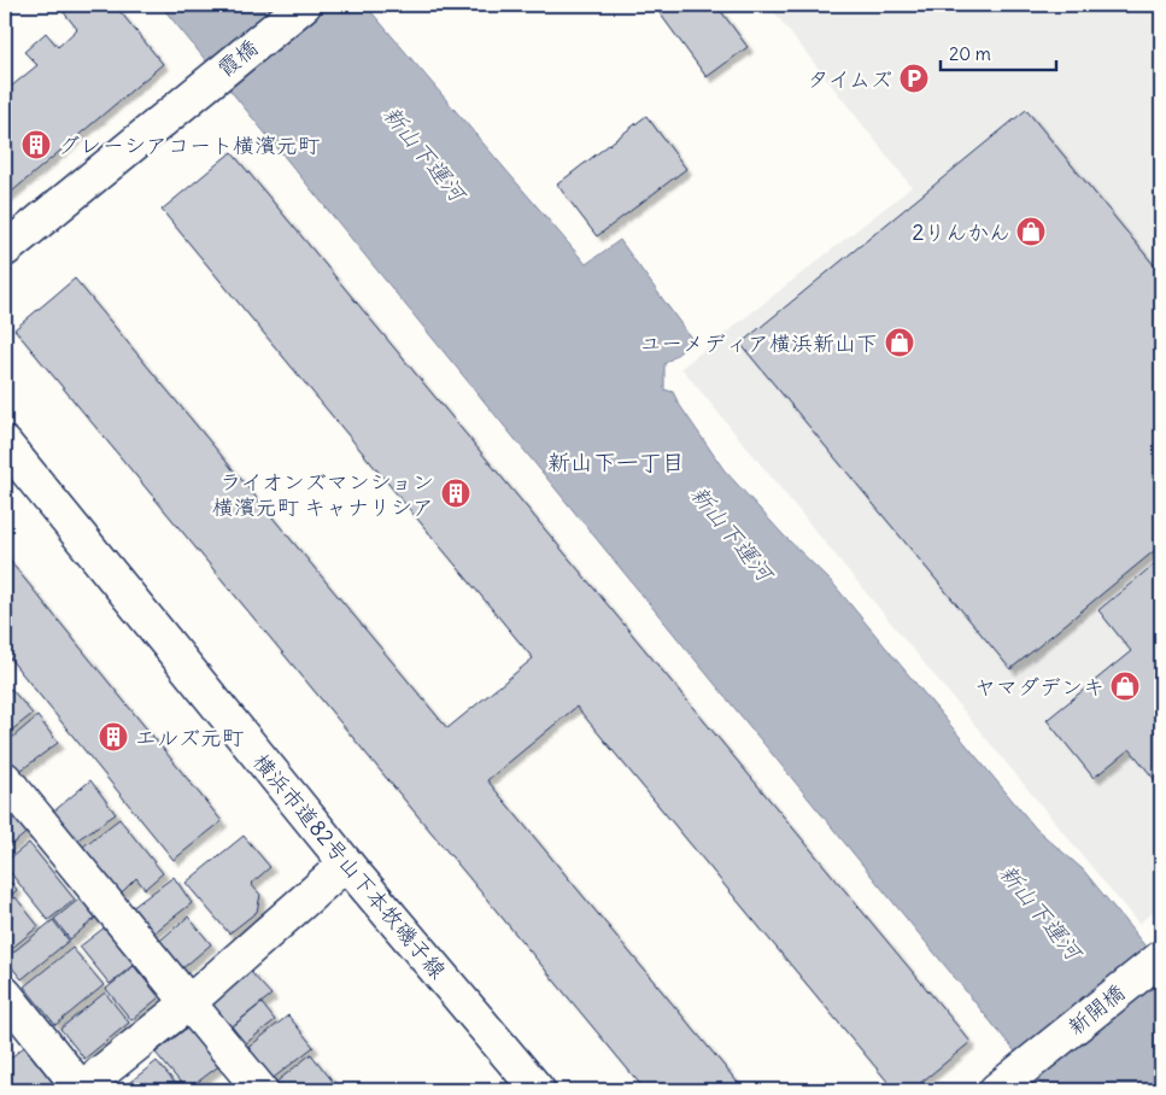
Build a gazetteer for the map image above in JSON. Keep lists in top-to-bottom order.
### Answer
{
  "streets": {
    "street": ["霞橋", "横浜市道82号山下本牧磯子線", "新開橋"]
  },
  "districts": ["新山下一丁目"],
  "water": ["新山下運河"],
  "places": {
    "parking": ["タイムズ"],
    "building": ["グレーシアコート横濱元町", "ライオンズマンション 横濱元町 キャナリシア", "エルズ元町"],
    "shop": ["2りんかん", "ユーメディア横浜新山下", "ヤマダデンキ"]
  },
  "scale_bar": "20 m"
}
